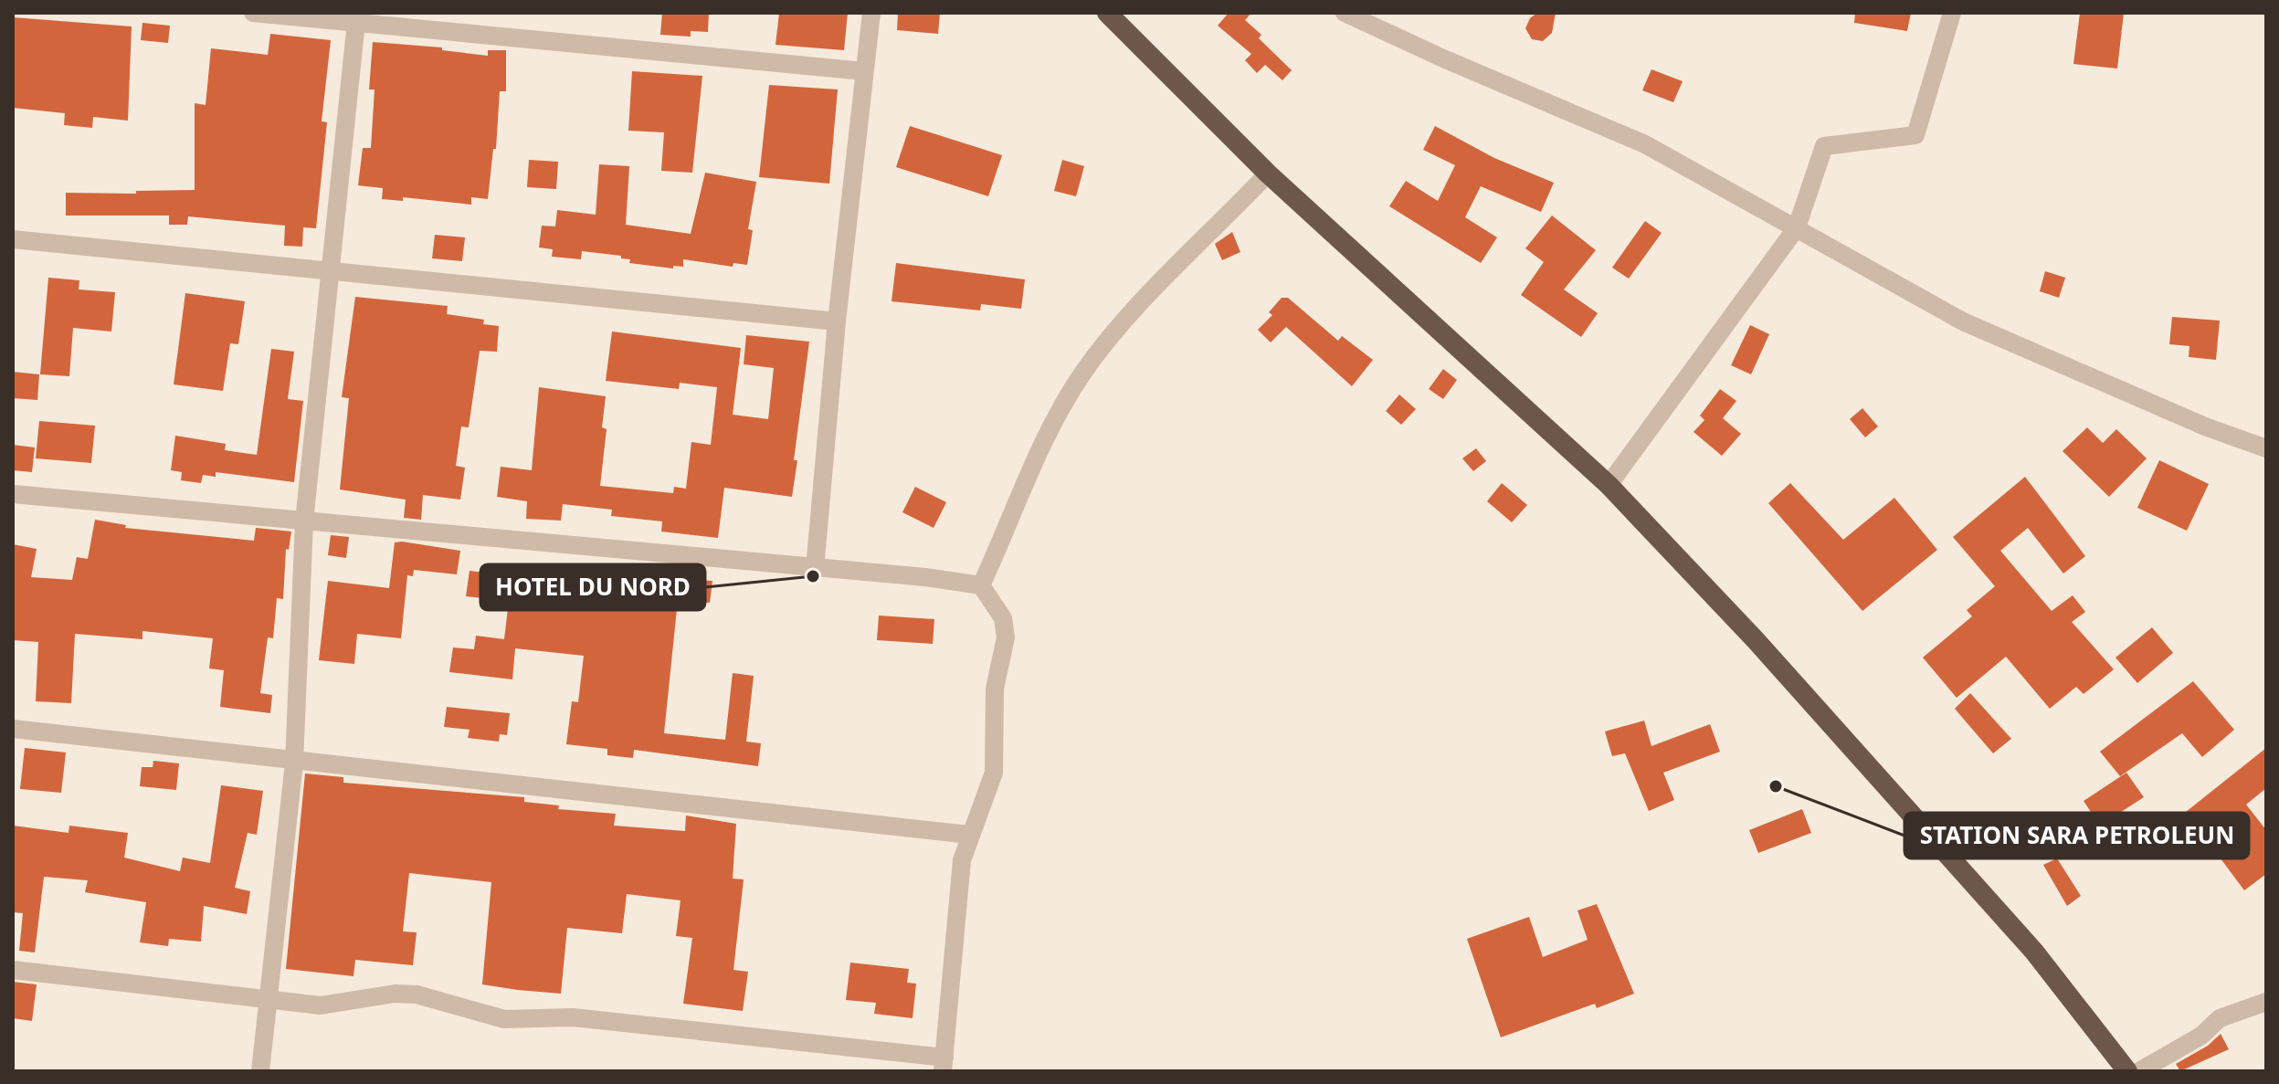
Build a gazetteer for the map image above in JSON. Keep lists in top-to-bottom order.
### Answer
{
  "places": ["HOTEL DU NORD", "STATION SARA PETROLEUN"]
}
